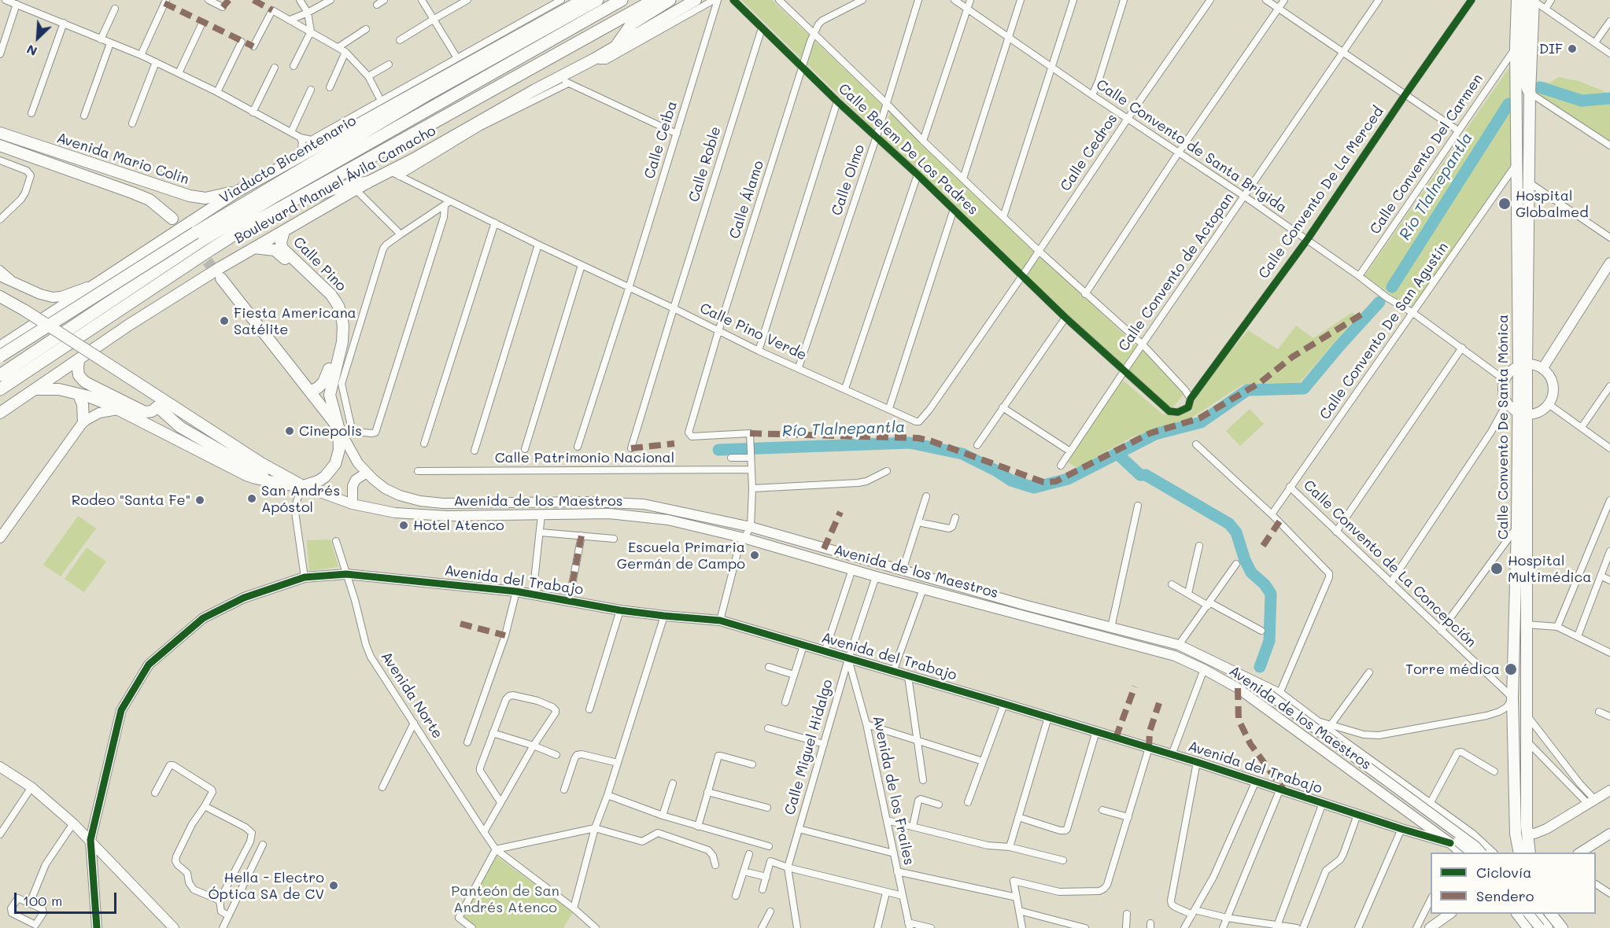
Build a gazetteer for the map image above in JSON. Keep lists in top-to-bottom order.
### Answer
{
  "streets": {
    "highway": ["Viaducto Bicentenario", "Boulevard Manuel Ávila Camacho"],
    "main road": [
      "Avenida Mario Colín",
      "Calle Pino",
      "Calle Convento De Santa Mónica",
      "Avenida de los Maestros",
      "Avenida del Trabajo"
    ],
    "street": [
      "Calle Ceiba",
      "Calle Convento de Santa Brígida",
      "Calle Belem De Los Padres",
      "Calle Cedros",
      "Calle Convento Del Carmen",
      "Calle Roble",
      "Calle Olmo",
      "Calle Convento De La Merced",
      "Calle Álamo",
      "Calle Convento de Actopan",
      "Calle Convento De San Agustín",
      "Calle Pino Verde",
      "Calle Patrimonio Nacional",
      "Calle Convento de La Concepción",
      "Avenida Norte",
      "Calle Miguel Hidalgo",
      "Avenida de los Frailes"
    ]
  },
  "crossings": [
    ["Calle Ceiba", "Calle Pino Verde"],
    ["Calle Convento de Santa Brígida", "Calle Cedros"],
    ["Calle Convento de Santa Brígida", "Calle Convento Del Carmen"],
    ["Calle Convento de Santa Brígida", "Calle Convento De La Merced"],
    ["Calle Convento de Santa Brígida", "Calle Convento de Actopan"],
    ["Calle Convento de Santa Brígida", "Calle Convento De San Agustín"],
    ["Calle Belem De Los Padres", "Calle Cedros"],
    ["Calle Belem De Los Padres", "Calle Roble"],
    ["Calle Belem De Los Padres", "Calle Olmo"],
    ["Calle Belem De Los Padres", "Calle Convento De La Merced"],
    ["Calle Belem De Los Padres", "Calle Álamo"],
    ["Calle Belem De Los Padres", "Calle Convento de Actopan"],
    ["Calle Belem De Los Padres", "Calle Pino Verde"],
    ["Calle Cedros", "Calle Pino Verde"],
    ["Calle Convento Del Carmen", "Calle Convento De Santa Mónica"],
    ["Calle Roble", "Calle Pino Verde"],
    ["Calle Olmo", "Calle Pino Verde"],
    ["Boulevard Manuel Ávila Camacho", "Calle Pino"],
    ["Boulevard Manuel Ávila Camacho", "Calle Pino Verde"],
    ["Boulevard Manuel Ávila Camacho", "Avenida de los Maestros"],
    ["Calle Álamo", "Calle Pino Verde"],
    ["Calle Pino", "Avenida de los Maestros"],
    ["Calle Convento De San Agustín", "Calle Convento De Santa Mónica"],
    ["Calle Convento De San Agustín", "Calle Convento de La Concepción"],
    ["Calle Convento De Santa Mónica", "Calle Convento de La Concepción"],
    ["Avenida de los Maestros", "Avenida del Trabajo"],
    ["Avenida de los Maestros", "Calle Miguel Hidalgo"],
    ["Avenida del Trabajo", "Avenida Norte"],
    ["Avenida del Trabajo", "Calle Miguel Hidalgo"],
    ["Avenida del Trabajo", "Avenida de los Frailes"],
    ["Calle Miguel Hidalgo", "Avenida de los Frailes"]
  ],
  "water": ["Río Tlalnepantla"],
  "parks": ["Panteón de San Andrés Atenco"],
  "places": [
    "DIF",
    "Hospital Globalmed",
    "Fiesta Americana Satélite",
    "Cinepolis",
    "San Andrés Apóstol",
    "Rodeo \"Santa Fe\"",
    "Hotel Atenco",
    "Escuela Primaria Germán de Campo",
    "Hospital Multimédica",
    "Torre médica",
    "Hella - Electro Óptica SA de CV"
  ],
  "legend": ["Ciclovía", "Sendero"],
  "scale_bar": "100 m",
  "north": "bottom left"
}
